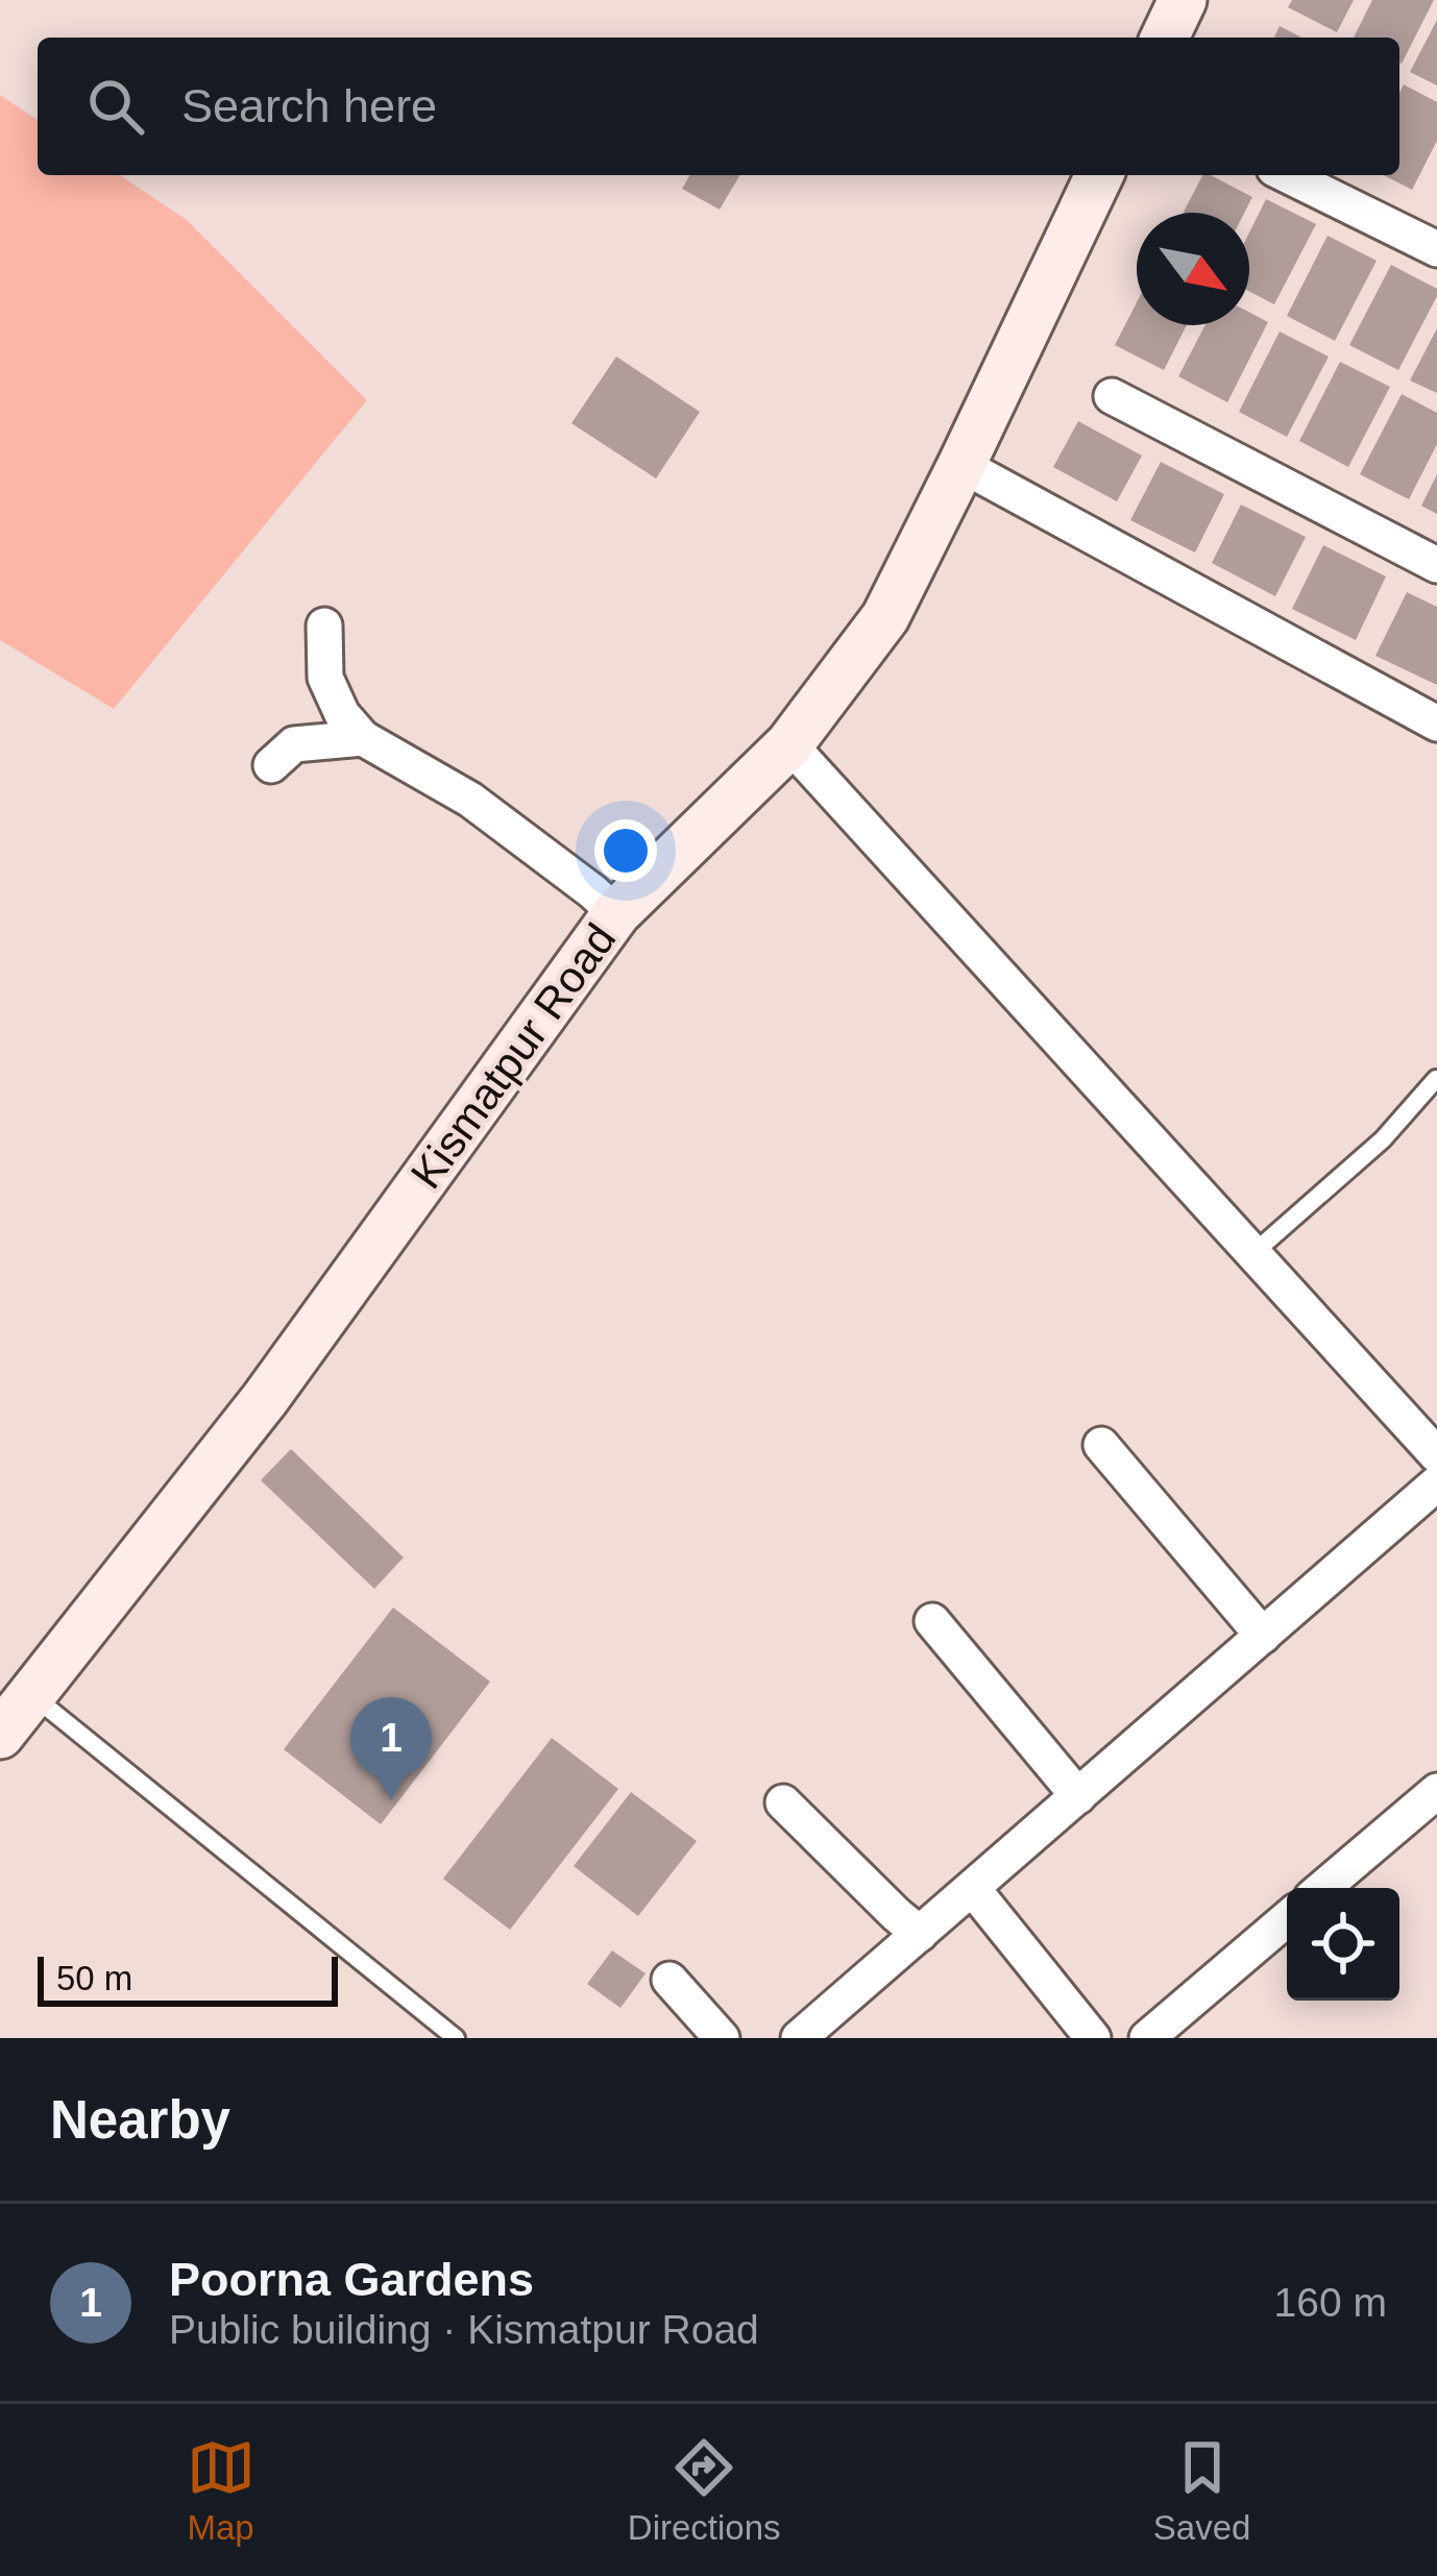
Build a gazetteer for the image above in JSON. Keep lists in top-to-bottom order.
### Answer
{
  "streets": {
    "street": ["Kismatpur Road"]
  },
  "scale_bar": "50 m",
  "north": "bottom right",
  "page": {
    "search": "Search here",
    "pins": "1",
    "scale": "50 m",
    "heading": "Nearby",
    "list": [
      {
        "mark": "1",
        "name": "Poorna Gardens",
        "note": "Public building · Kismatpur Road",
        "value": "160 m"
      }
    ],
    "nav": ["Map", "Directions", "Saved"]
  }
}
